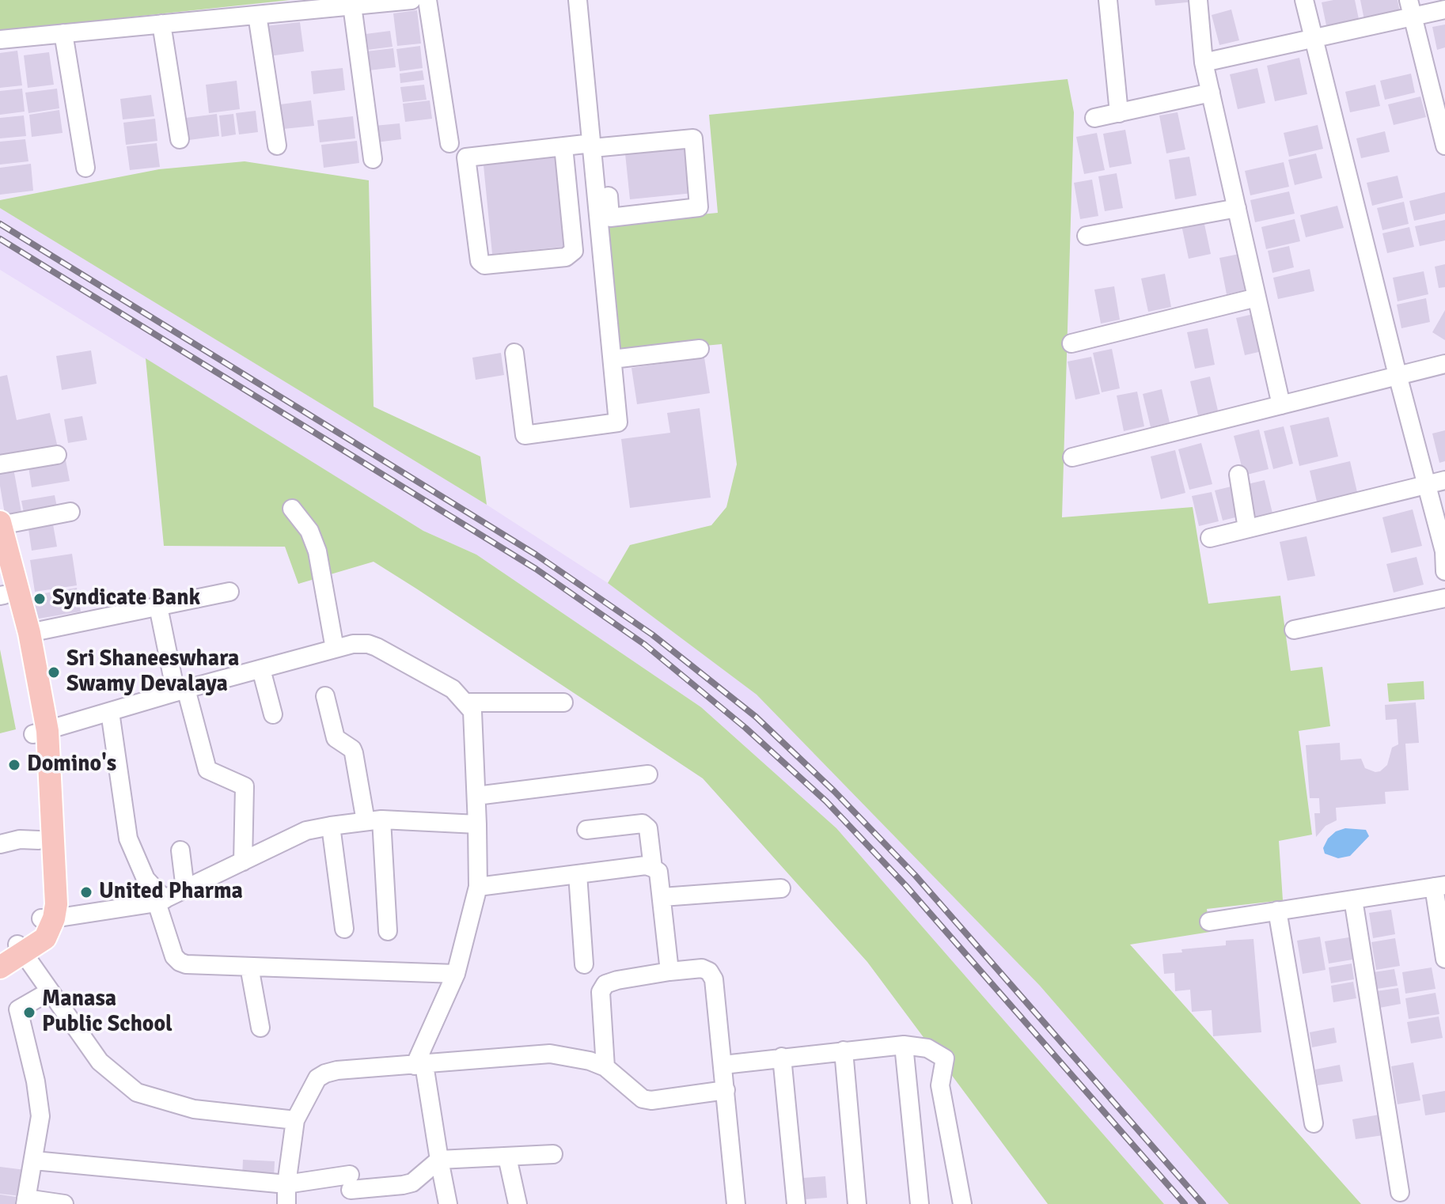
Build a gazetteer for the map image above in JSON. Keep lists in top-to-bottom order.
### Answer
{
  "places": [
    "Syndicate Bank",
    "Sri Shaneeswhara Swamy Devalaya",
    "Domino's",
    "United Pharma",
    "Manasa Public School"
  ]
}
